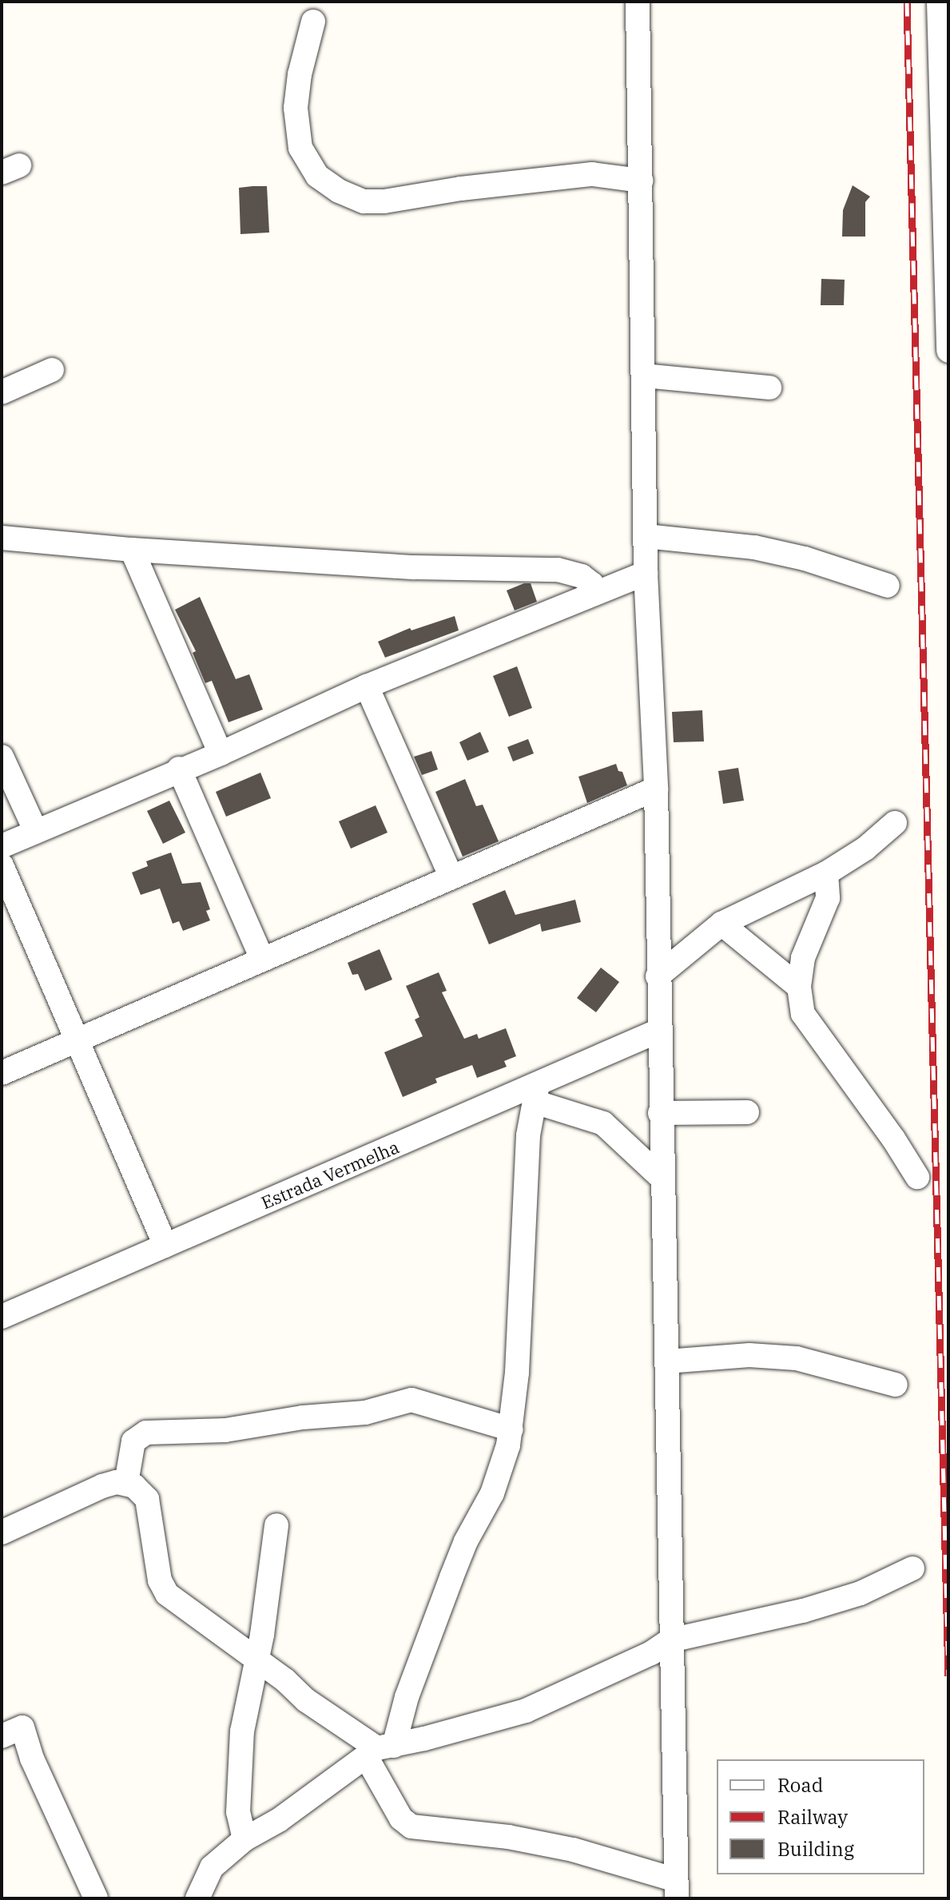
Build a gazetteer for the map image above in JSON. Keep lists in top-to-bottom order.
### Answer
{
  "streets": {
    "street": ["Estrada Vermelha"]
  },
  "legend": ["Road", "Railway", "Building"]
}
